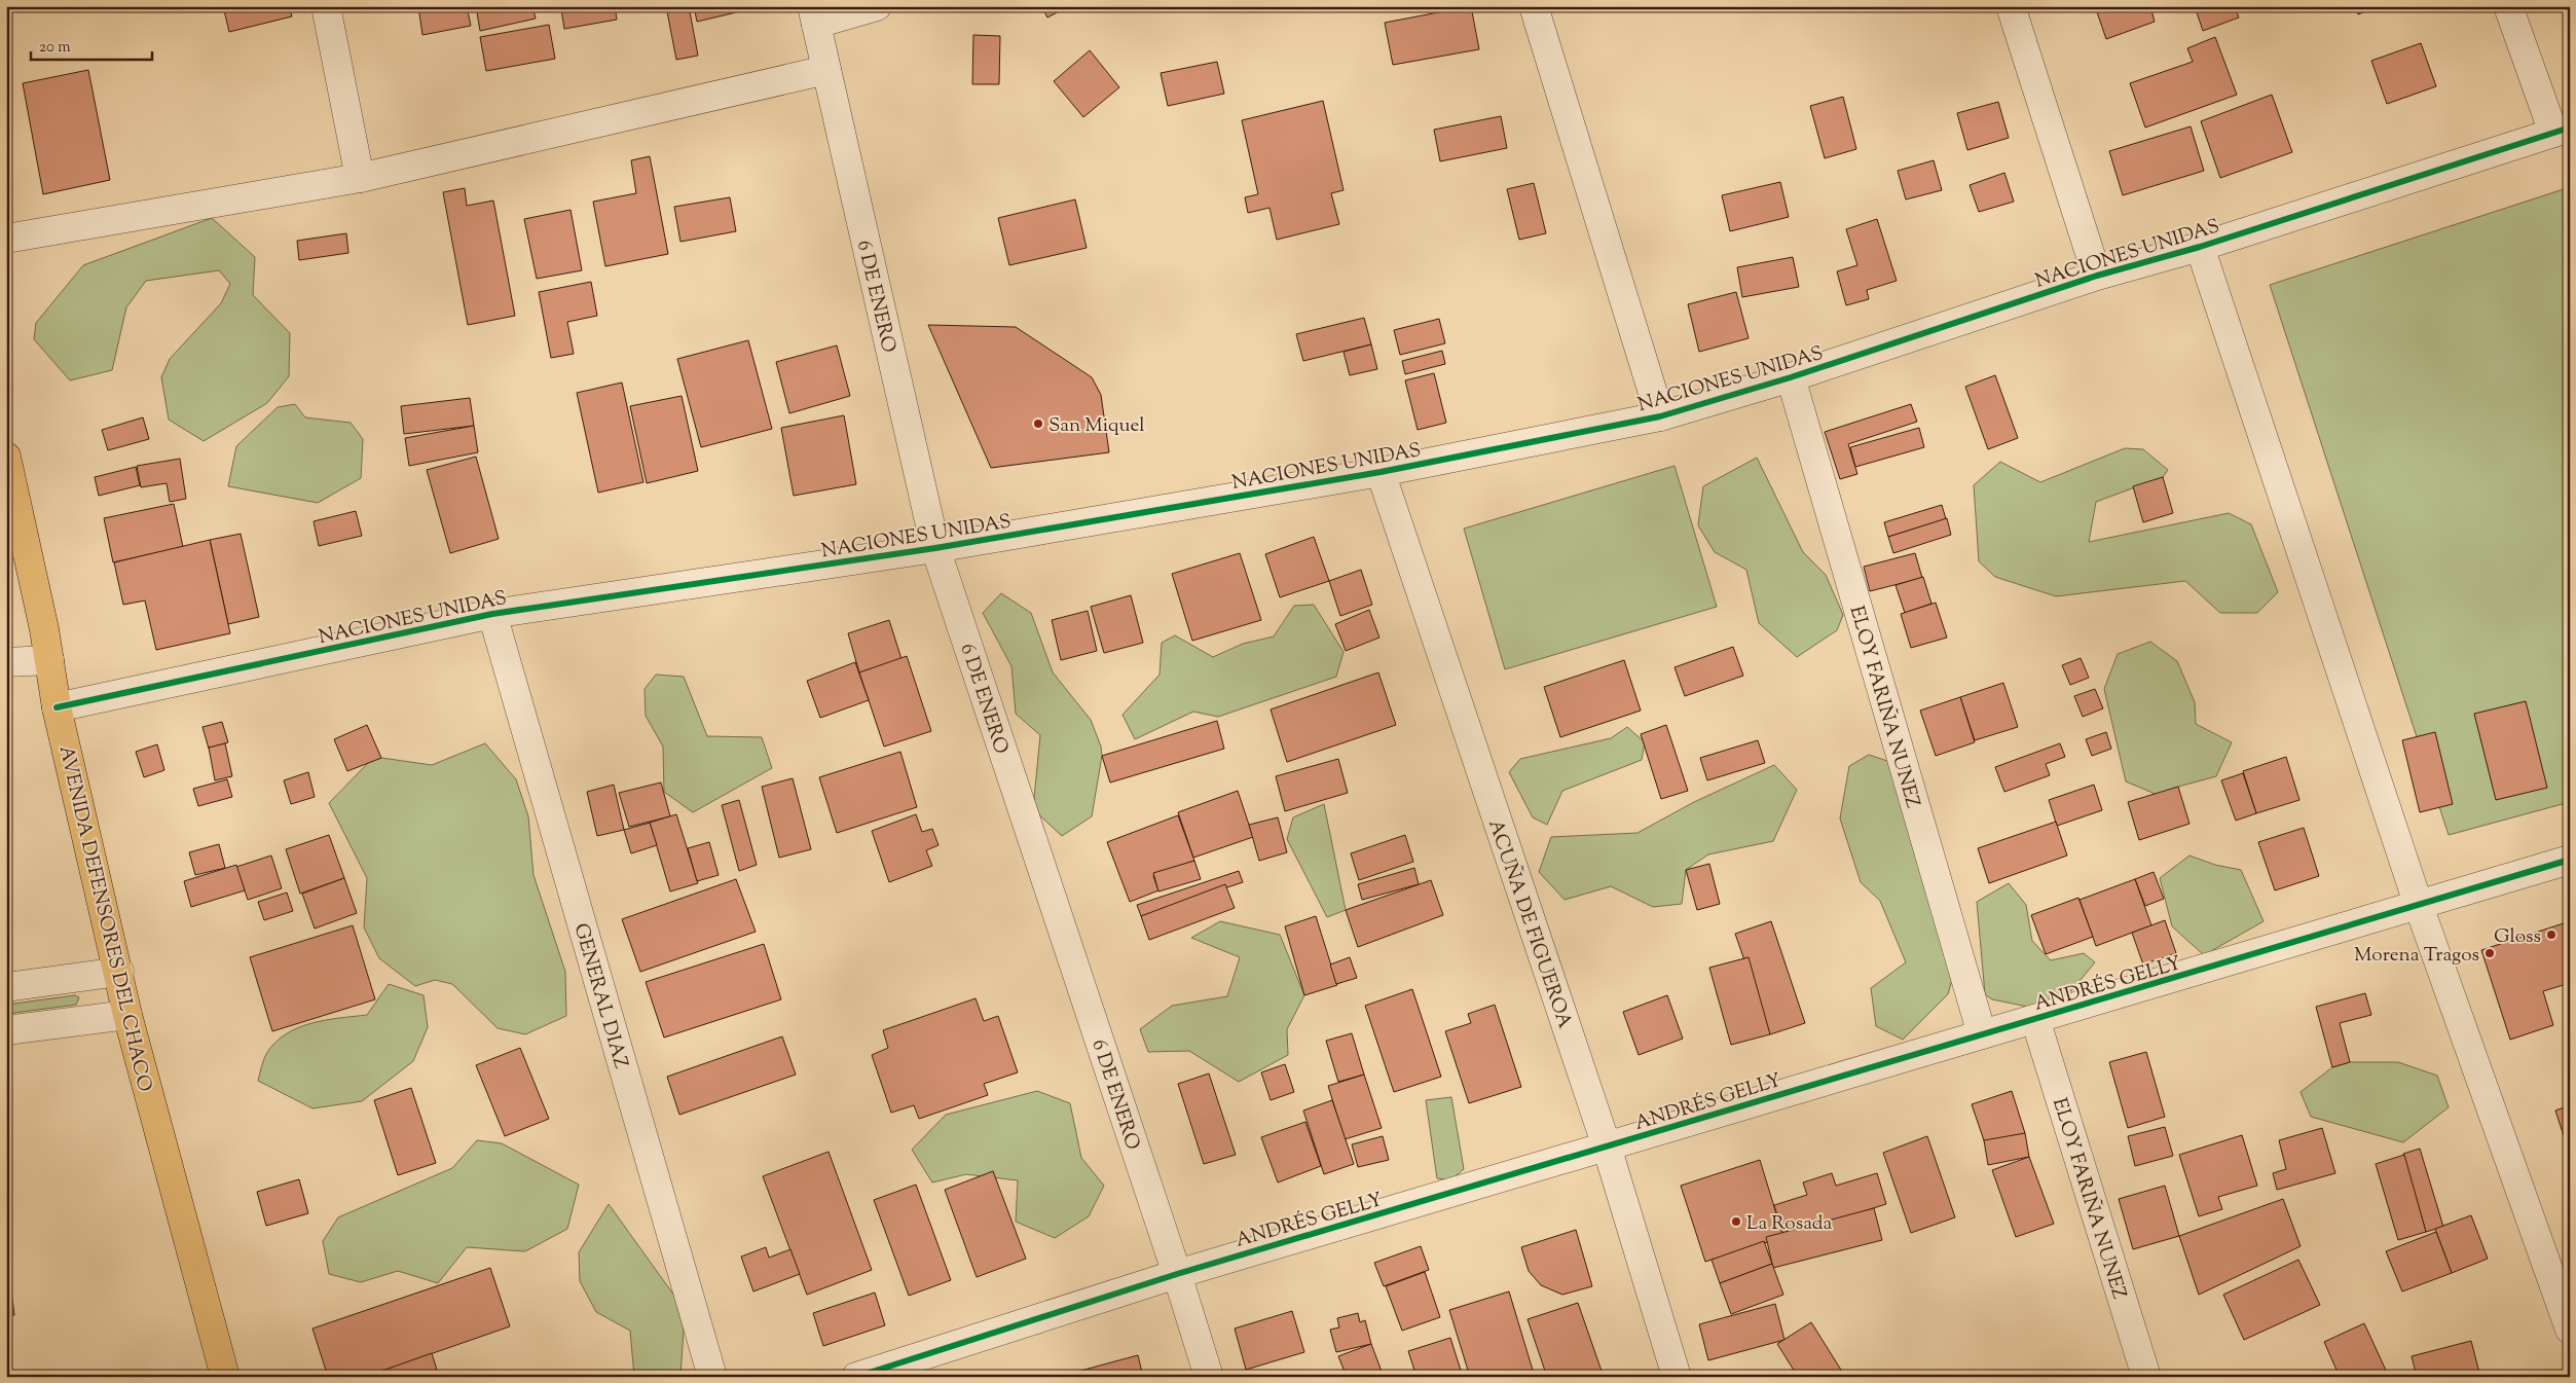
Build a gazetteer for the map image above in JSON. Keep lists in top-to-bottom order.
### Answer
{
  "streets": {
    "main road": ["AVENIDA DEFENSORES DEL CHACO"],
    "street": [
      "NACIONES UNIDAS",
      "6 DE ENERO",
      "ELOY FARIÑA NUNEZ",
      "ACUÑA DE FIGUEROA",
      "ANDRÉS GELLY",
      "GENERAL DIAZ"
    ]
  },
  "crossings": [
    ["NACIONES UNIDAS", "6 DE ENERO"],
    ["NACIONES UNIDAS", "ELOY FARIÑA NUNEZ"],
    ["NACIONES UNIDAS", "AVENIDA DEFENSORES DEL CHACO"],
    ["NACIONES UNIDAS", "ACUÑA DE FIGUEROA"],
    ["NACIONES UNIDAS", "GENERAL DIAZ"],
    ["6 DE ENERO", "ANDRÉS GELLY"],
    ["ELOY FARIÑA NUNEZ", "ANDRÉS GELLY"],
    ["ACUÑA DE FIGUEROA", "ANDRÉS GELLY"]
  ],
  "places": [
    "San Miquel",
    "Gloss",
    "Morena Tragos",
    "La Rosada"
  ],
  "scale_bar": "20 m"
}
